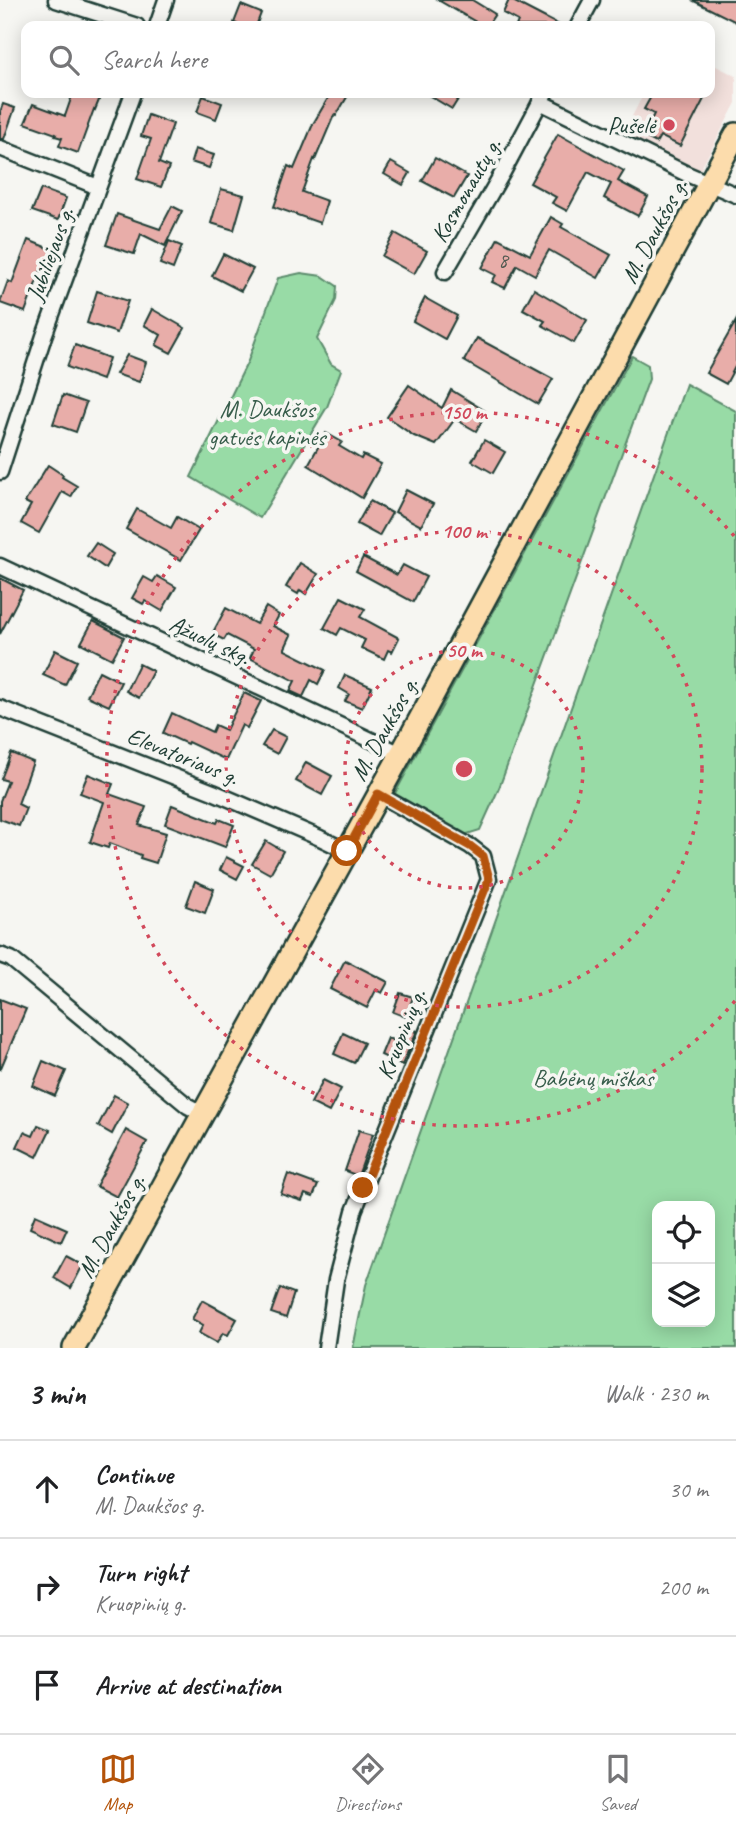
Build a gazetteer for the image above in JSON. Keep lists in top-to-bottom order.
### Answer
{
  "streets": {
    "main road": ["M. Daukšos g."],
    "street": [
      "Kosmonautų g.",
      "Jubiliejaus g.",
      "Ąžuolų skg.",
      "Elevatoriaus g.",
      "Kruopinių g."
    ]
  },
  "crossings": [
    ["M. Daukšos g.", "Ąžuolų skg."],
    ["M. Daukšos g.", "Elevatoriaus g."],
    ["M. Daukšos g.", "Kruopinių g."]
  ],
  "parks": ["M. Daukšos gatvės kapinės", "Babėnų miškas"],
  "places": ["Pušelė"],
  "house_numbers": ["8"],
  "page": {
    "search": "Search here",
    "heading": ["3 min", "Walk · 230 m"],
    "list": [
      ["Continue", "M. Daukšos g.", "30 m"],
      ["Turn right", "Kruopinių g.", "200 m"],
      "Arrive at destination"
    ],
    "nav": ["Map", "Directions", "Saved"]
  },
  "rings": ["150 m", "100 m", "50 m"]
}
